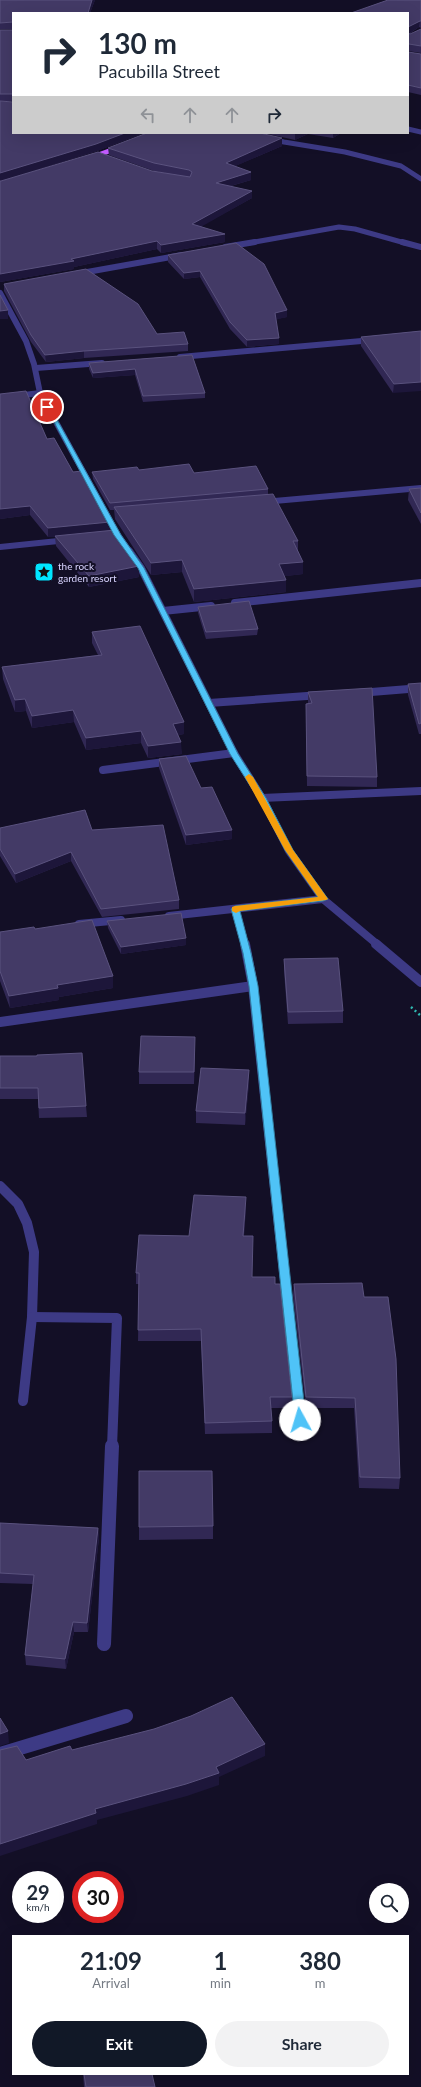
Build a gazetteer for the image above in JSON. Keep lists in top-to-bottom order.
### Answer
{
  "places": {
    "place": ["the rock garden resort"]
  },
  "page": {
    "turn": ["130 m", "Pacubilla Street"],
    "speed": "29 km/h",
    "limit": "30",
    "eta": [
      "21:09",
      "Arrival",
      "1",
      "min",
      "380",
      "m"
    ],
    "buttons": ["Exit", "Share"]
  }
}
